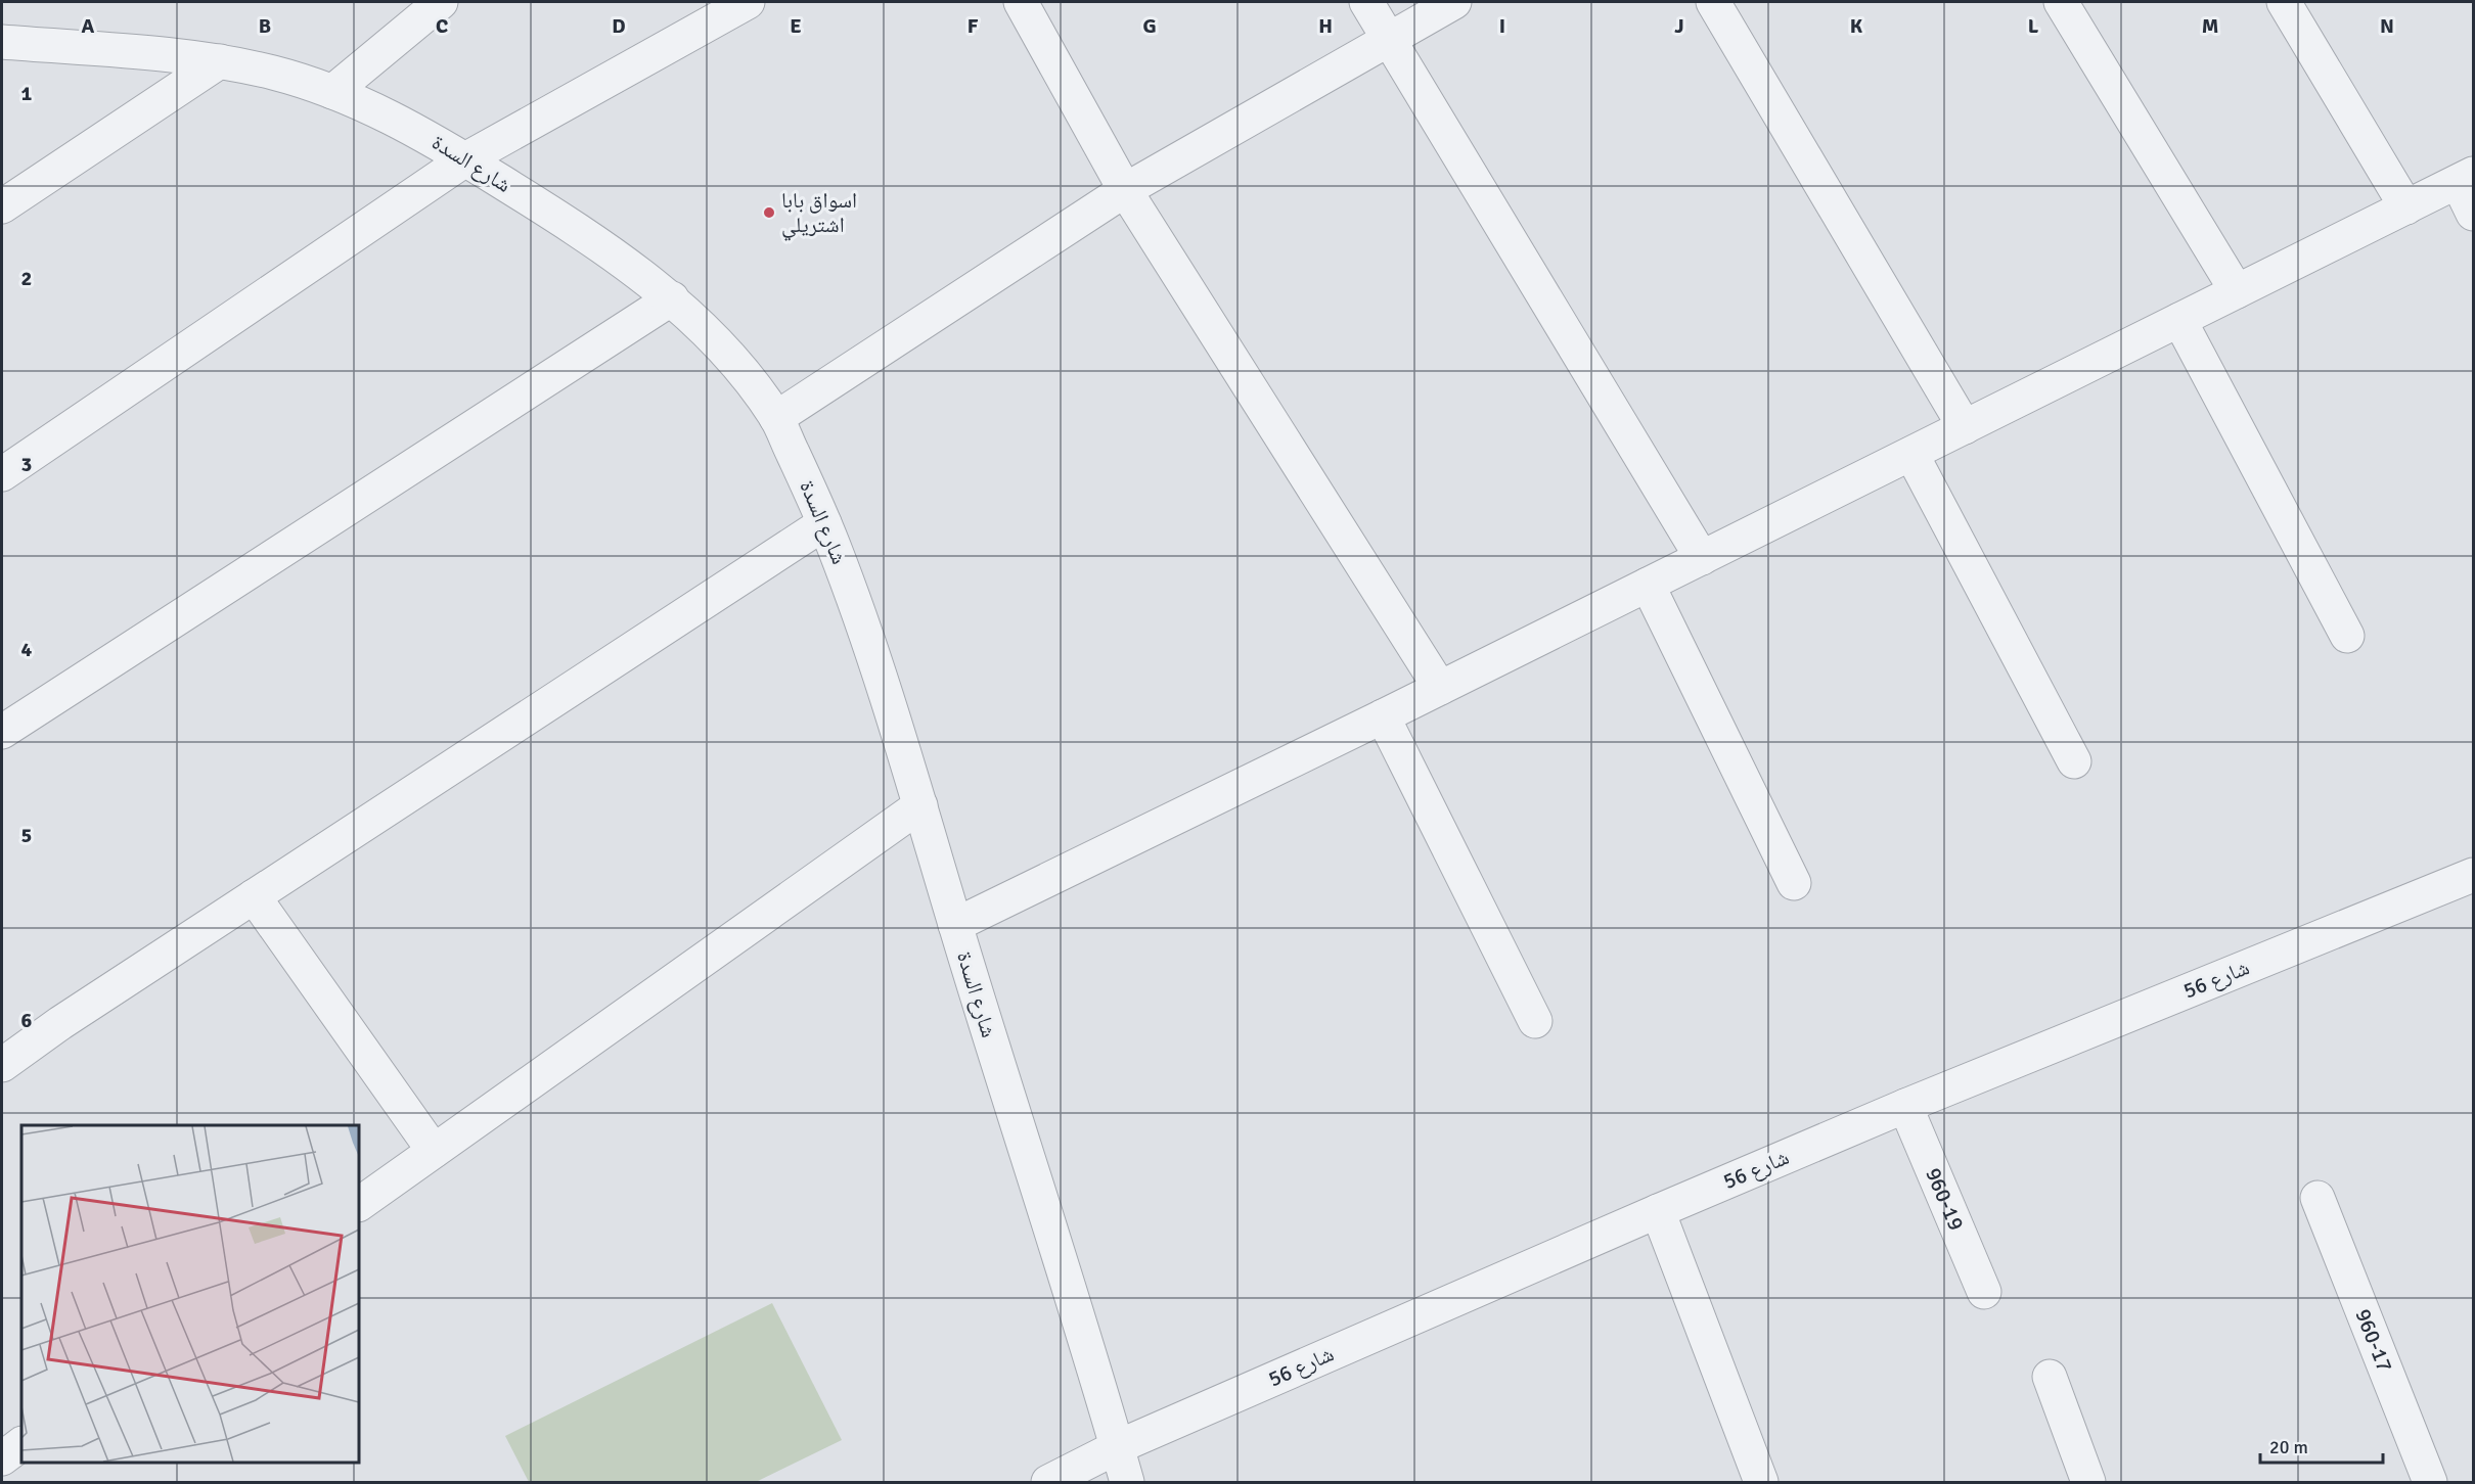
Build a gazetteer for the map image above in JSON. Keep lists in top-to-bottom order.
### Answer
{
  "streets": {
    "street": [
      "شارع السدة",
      "شارع 56",
      "960-19",
      "960-17"
    ]
  },
  "crossings": [
    ["شارع السدة", "شارع 56"],
    ["شارع 56", "960-19"]
  ],
  "places": ["اسواق بابا اشتريلي"],
  "scale_bar": "20 m",
  "grid": {
    "columns": [
      "A",
      "B",
      "C",
      "D",
      "E",
      "F",
      "G",
      "H",
      "I",
      "J",
      "K",
      "L",
      "M",
      "N"
    ],
    "rows": [
      "1",
      "2",
      "3",
      "4",
      "5",
      "6"
    ]
  }
}
